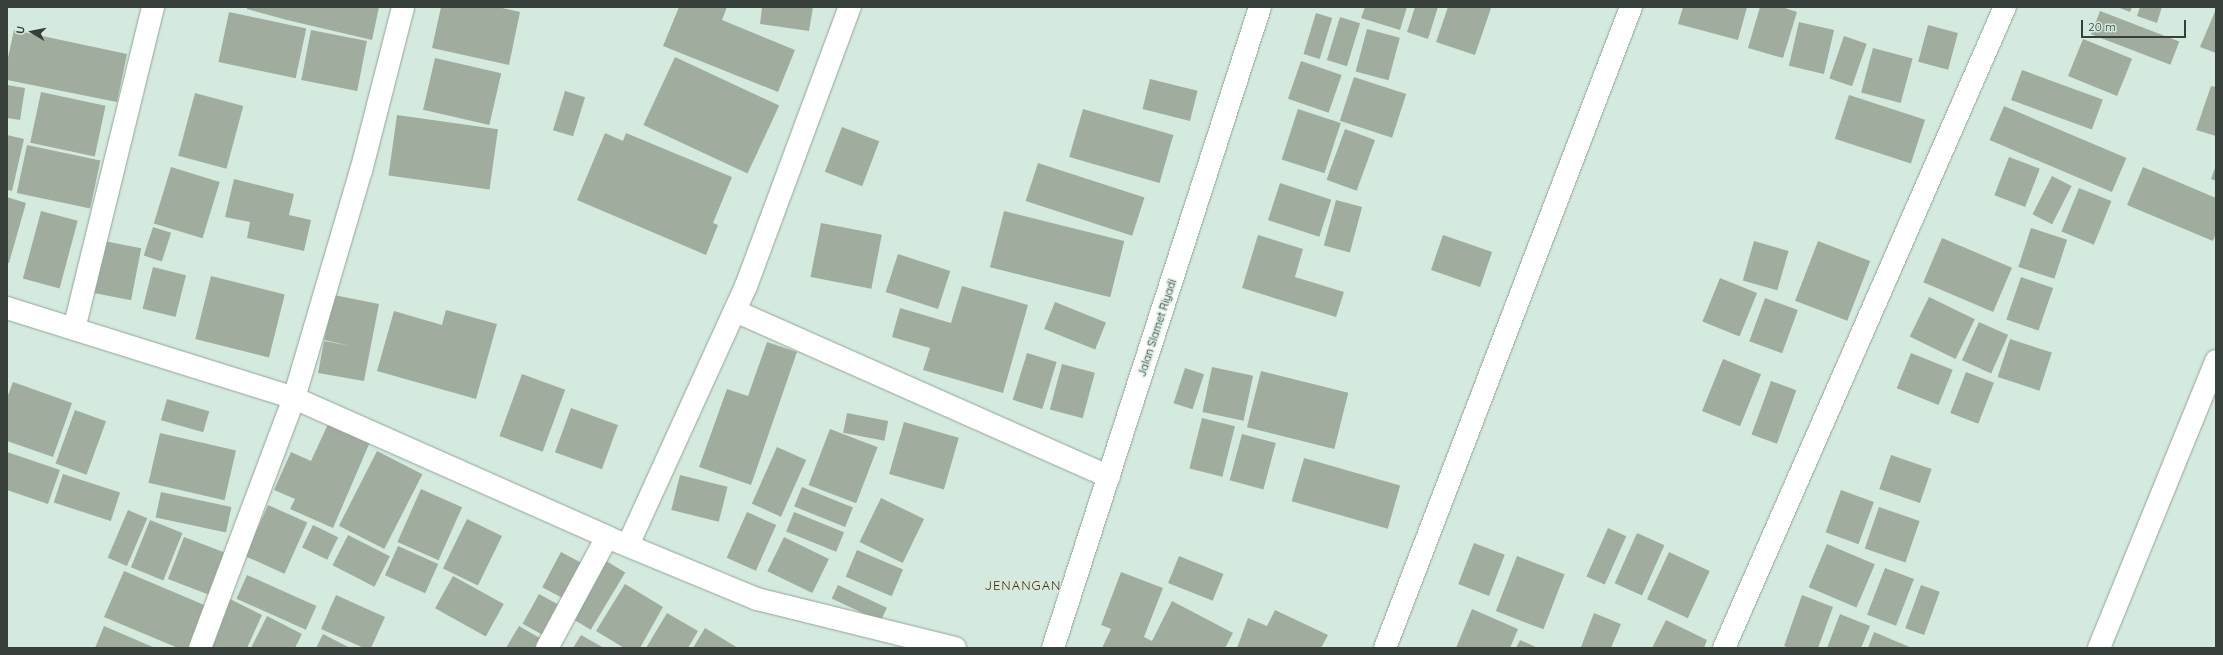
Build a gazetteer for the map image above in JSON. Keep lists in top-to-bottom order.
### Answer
{
  "streets": {
    "street": ["Jalan Slamet Riyadi"]
  },
  "districts": ["JENANGAN"],
  "scale_bar": "20 m",
  "north": "left"
}
